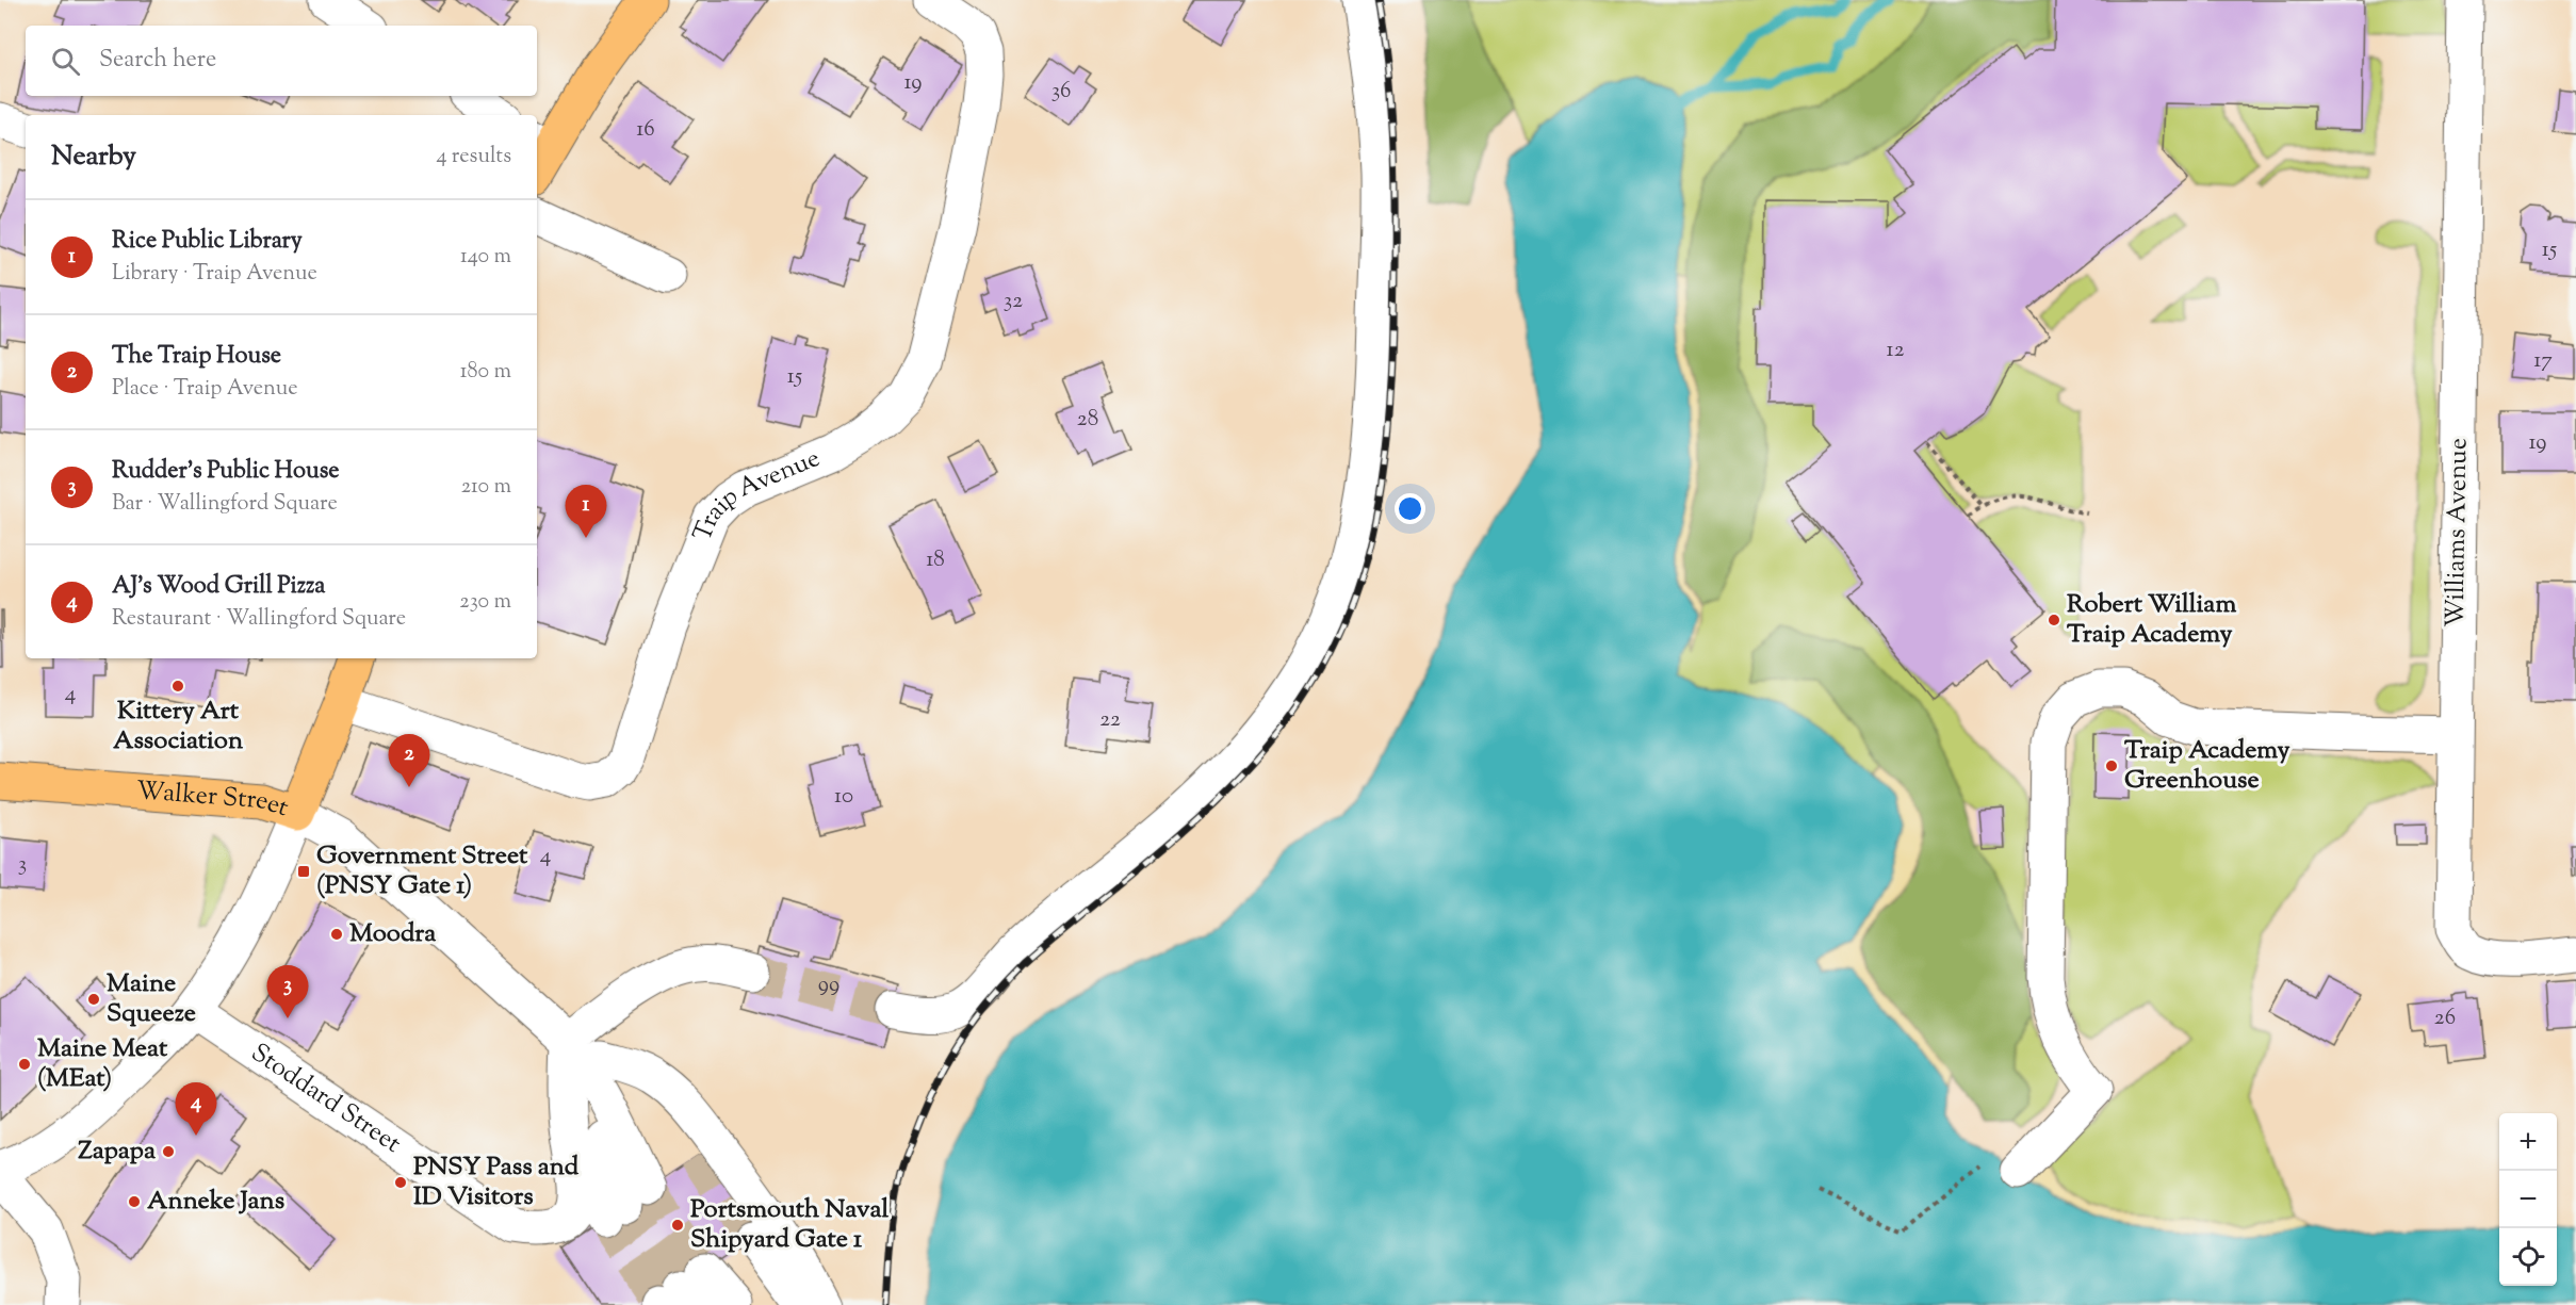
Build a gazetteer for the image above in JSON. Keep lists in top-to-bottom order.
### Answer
{
  "streets": {
    "main road": ["Walker Street"],
    "street": ["Traip Avenue", "Williams Avenue", "Stoddard Street"]
  },
  "crossings": [
    ["Walker Street", "Stoddard Street"]
  ],
  "places": {
    "other": [
      "Robert William Traip Academy",
      "Kittery Art Association",
      "Traip Academy Greenhouse",
      "Moodra",
      "Maine Squeeze",
      "Maine Meat (MEat)",
      "Zapapa",
      "PNSY Pass and ID Visitors",
      "Anneke Jans",
      "Portsmouth Naval Shipyard Gate 1"
    ],
    "transit": ["Government Street (PNSY Gate 1)"]
  },
  "house_numbers": [
    "19",
    "36",
    "16",
    "15",
    "32",
    "12",
    "17",
    "15",
    "28",
    "19",
    "18",
    "4",
    "22",
    "10",
    "4",
    "3",
    "99",
    "26"
  ],
  "page": {
    "search": "Search here",
    "heading": ["Nearby", "4 results"],
    "list": [
      {
        "mark": "1",
        "name": "Rice Public Library",
        "note": "Library · Traip Avenue",
        "value": "140 m"
      },
      {
        "mark": "2",
        "name": "The Traip House",
        "note": "Place · Traip Avenue",
        "value": "180 m"
      },
      {
        "mark": "3",
        "name": "Rudder's Public House",
        "note": "Bar · Wallingford Square",
        "value": "210 m"
      },
      {
        "mark": "4",
        "name": "AJ's Wood Grill Pizza",
        "note": "Restaurant · Wallingford Square",
        "value": "230 m"
      }
    ],
    "pins": [
      "1",
      "2",
      "3",
      "4"
    ],
    "map_buttons": ["+", "−"]
  }
}
